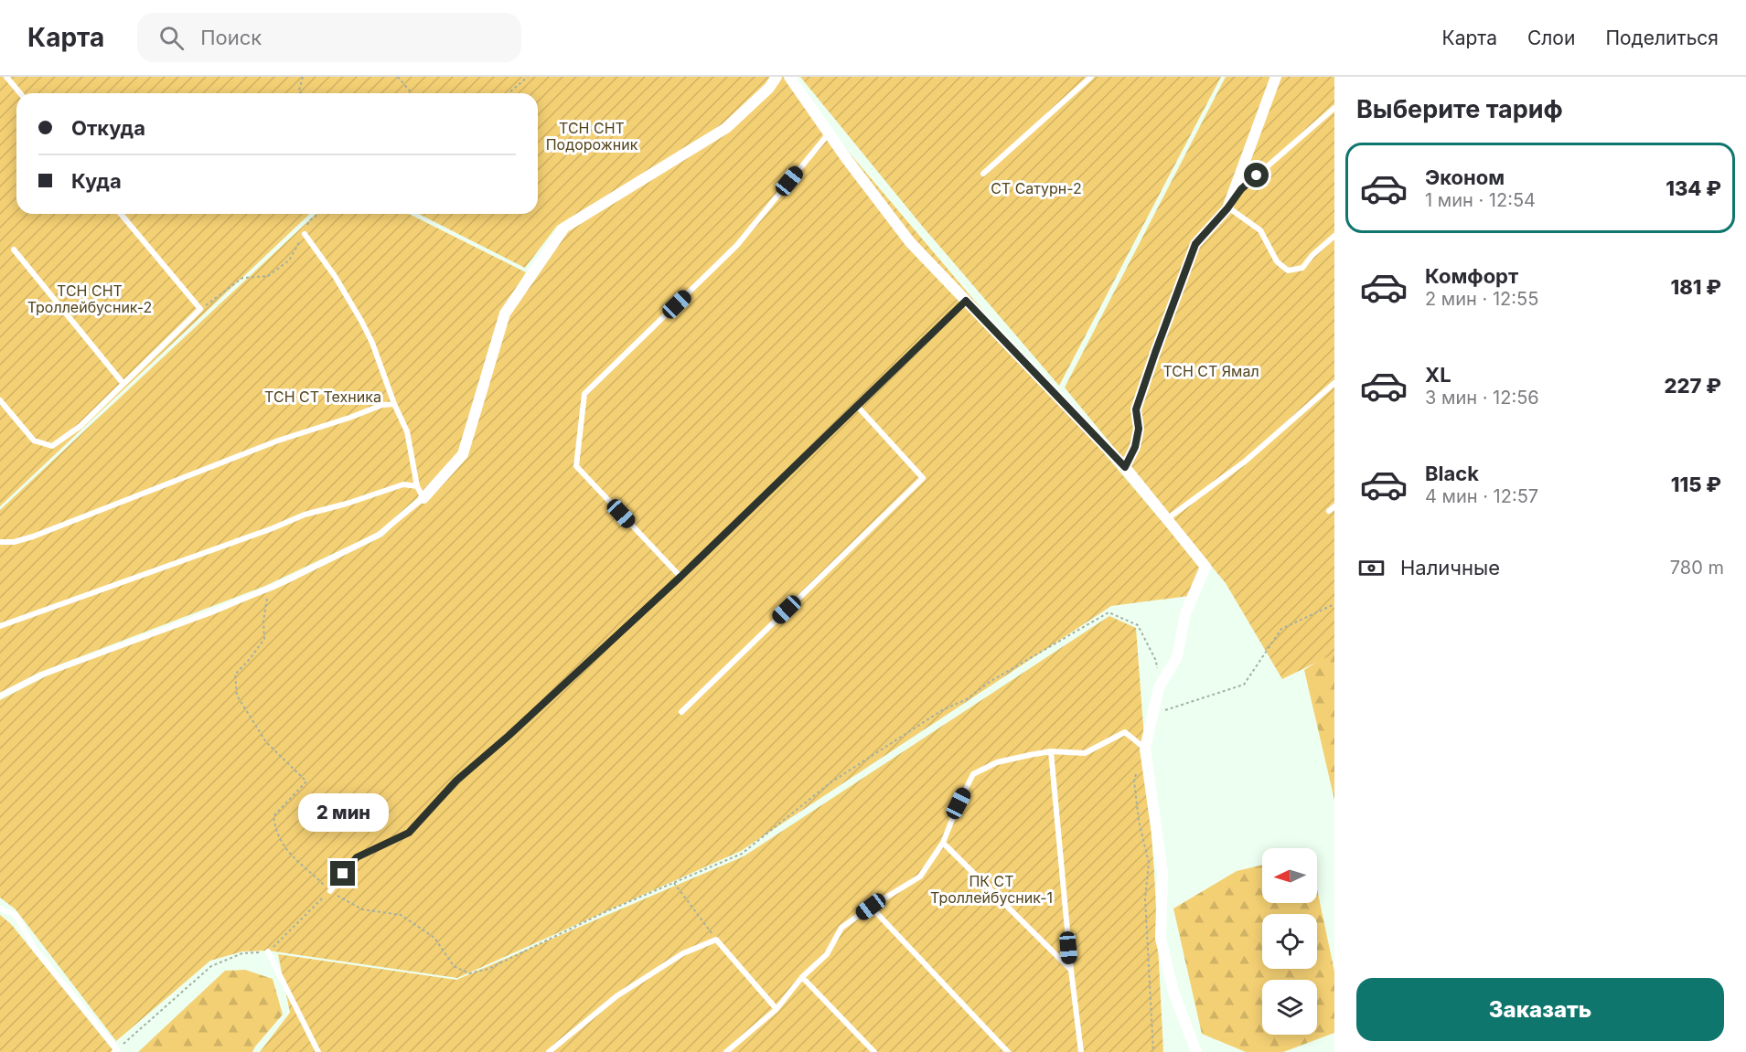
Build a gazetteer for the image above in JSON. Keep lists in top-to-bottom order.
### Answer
{
  "parks": [
    "ТСН СНТ Подорожник",
    "СТ Сатурн-2",
    "ТСН СНТ Троллейбусник-2",
    "ТСН СТ Ямал",
    "ТСН СТ Техника",
    "ПК СТ Троллейбусник-1"
  ],
  "north": "left",
  "page": {
    "header": "Карта",
    "search": "Поиск",
    "nav": ["Карта", "Слои", "Поделиться"],
    "heading": "Выберите тариф",
    "banner": ["Откуда", "Куда"],
    "list": [
      {
        "name": "Эконом",
        "note": "1 мин · 12:54",
        "value": "134 ₽"
      },
      {
        "name": "Комфорт",
        "note": "2 мин · 12:55",
        "value": "181 ₽"
      },
      {
        "name": "XL",
        "note": "3 мин · 12:56",
        "value": "227 ₽"
      },
      {
        "name": "Black",
        "note": "4 мин · 12:57",
        "value": "115 ₽"
      }
    ],
    "pay": ["Наличные", "780 m"],
    "bubble": "2 мин",
    "buttons": "Заказать"
  }
}
